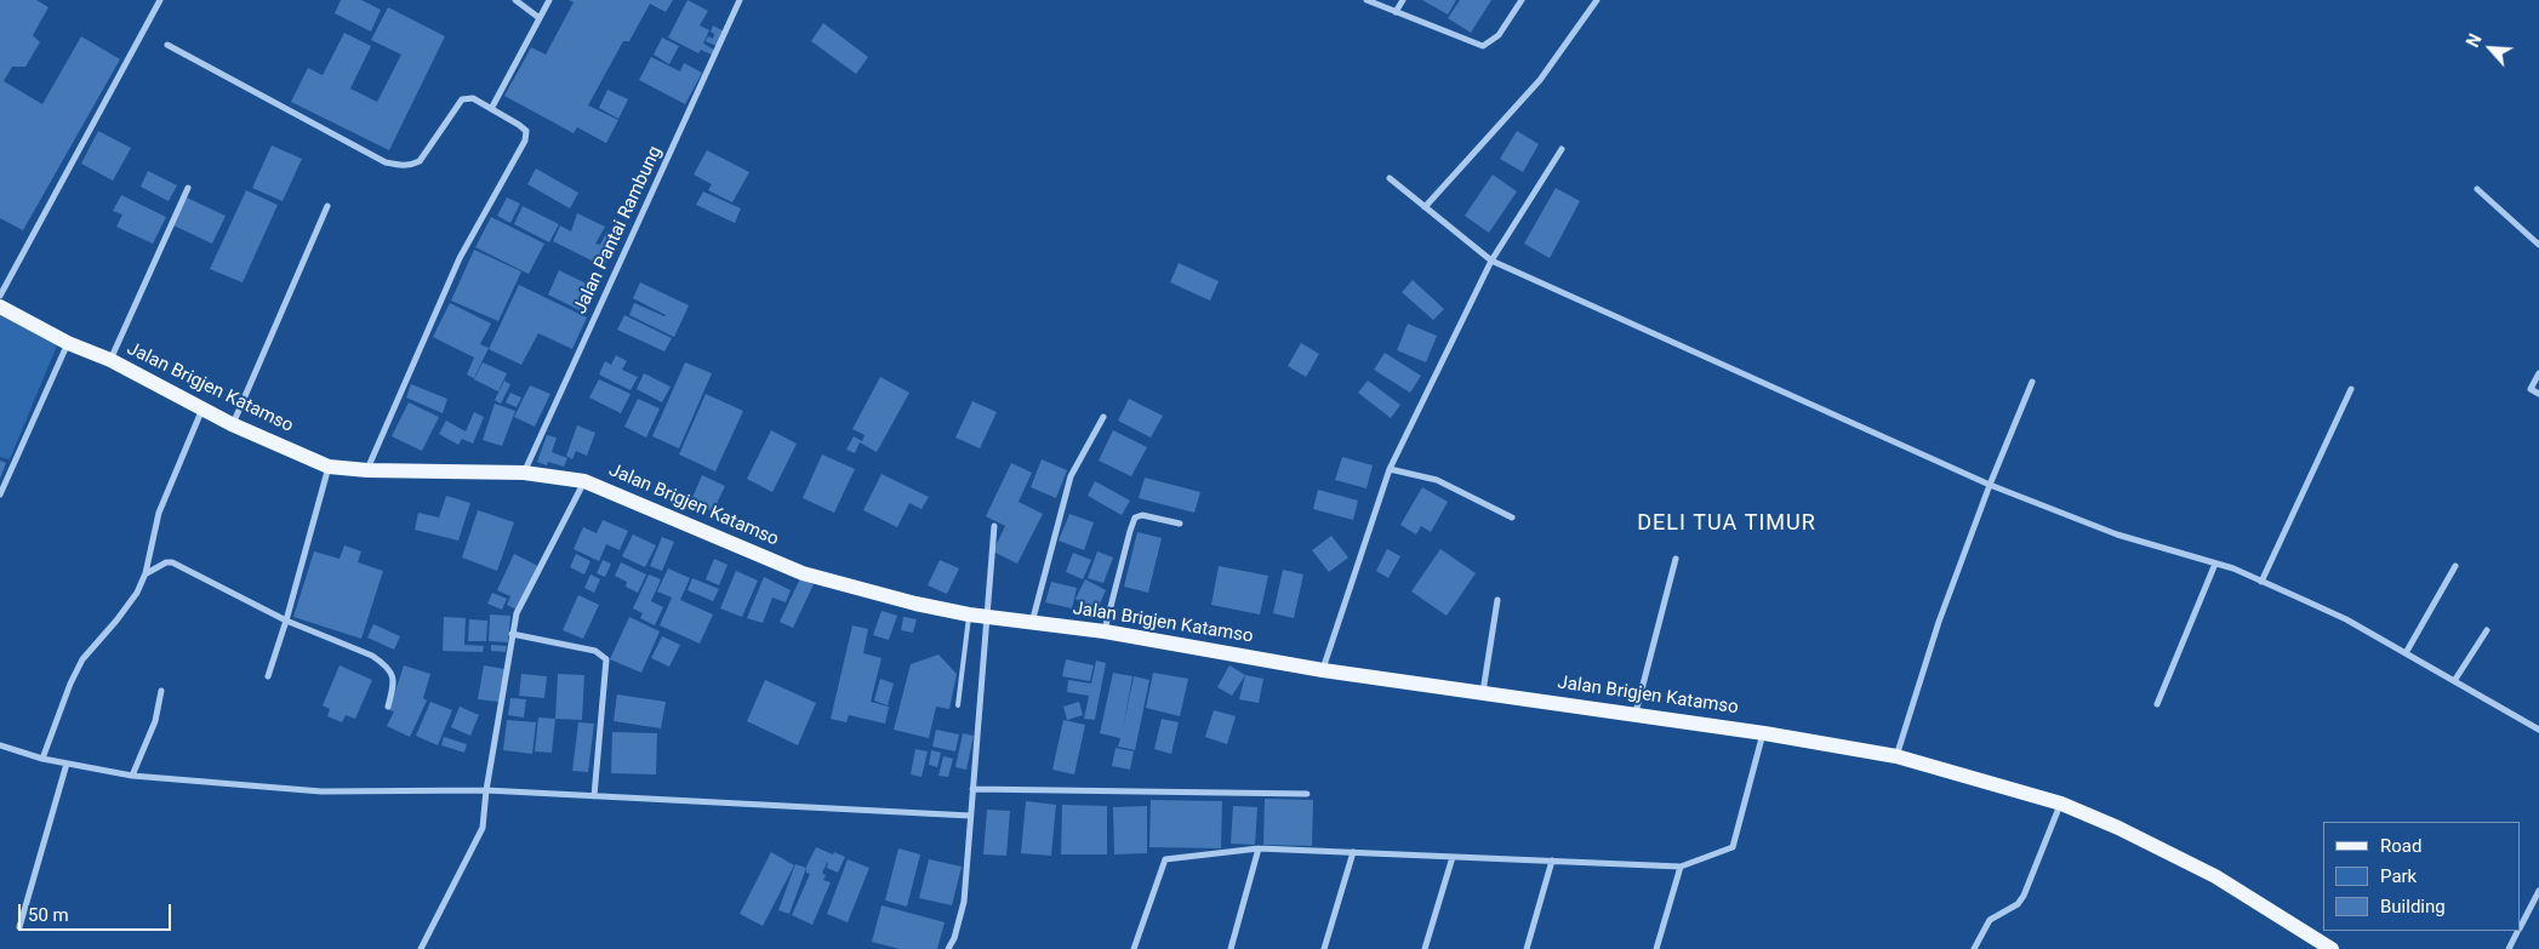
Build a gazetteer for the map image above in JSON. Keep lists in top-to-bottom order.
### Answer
{
  "streets": {
    "main road": ["Jalan Brigjen Katamso"],
    "street": ["Jalan Pantai Rambung"]
  },
  "crossings": [
    ["Jalan Pantai Rambung", "Jalan Brigjen Katamso"]
  ],
  "districts": ["DELI TUA TIMUR"],
  "legend": ["Road", "Park", "Building"],
  "scale_bar": "50 m",
  "north": "top left"
}
